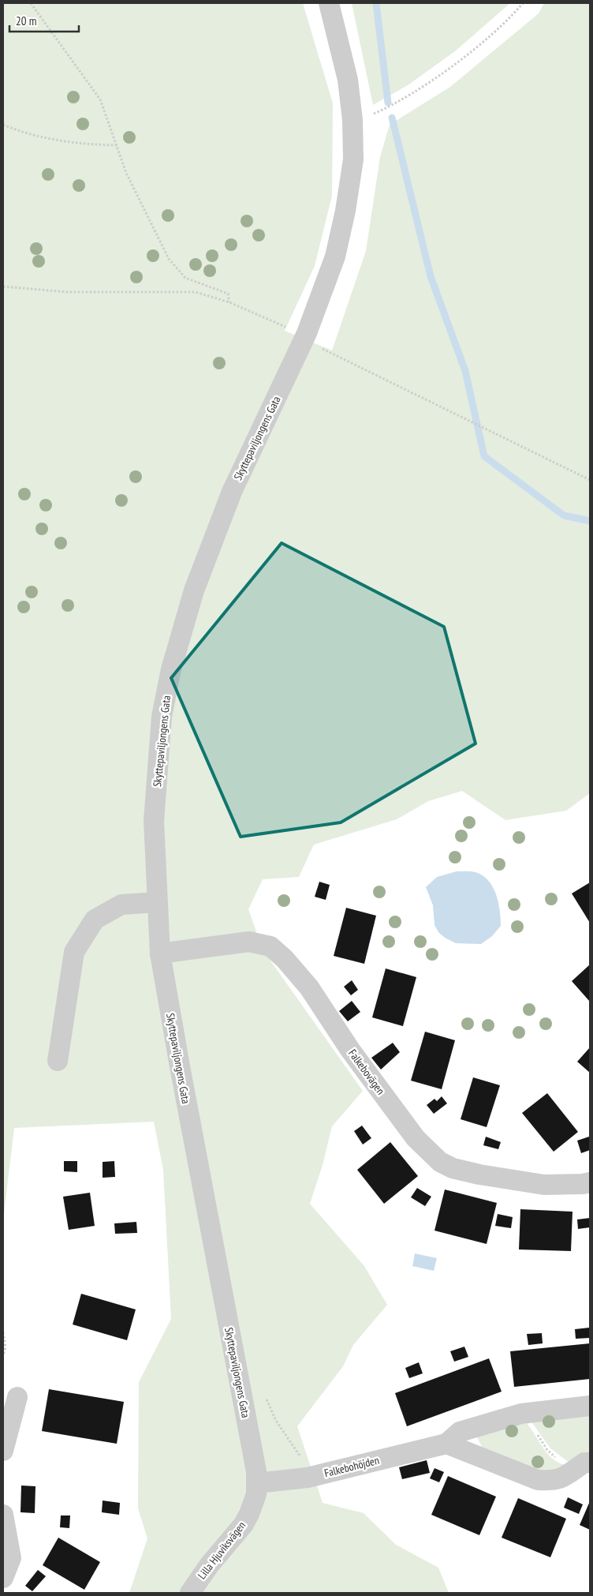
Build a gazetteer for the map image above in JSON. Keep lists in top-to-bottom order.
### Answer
{
  "streets": {
    "street": [
      "Skyttepaviljongens Gata",
      "Falkebovägen",
      "Falkebohöjden",
      "Lilla Hjuviksvägen"
    ]
  },
  "crossings": [
    ["Skyttepaviljongens Gata", "Falkebovägen"],
    ["Skyttepaviljongens Gata", "Falkebohöjden"],
    ["Skyttepaviljongens Gata", "Lilla Hjuviksvägen"],
    ["Falkebohöjden", "Lilla Hjuviksvägen"]
  ],
  "scale_bar": "20 m"
}
